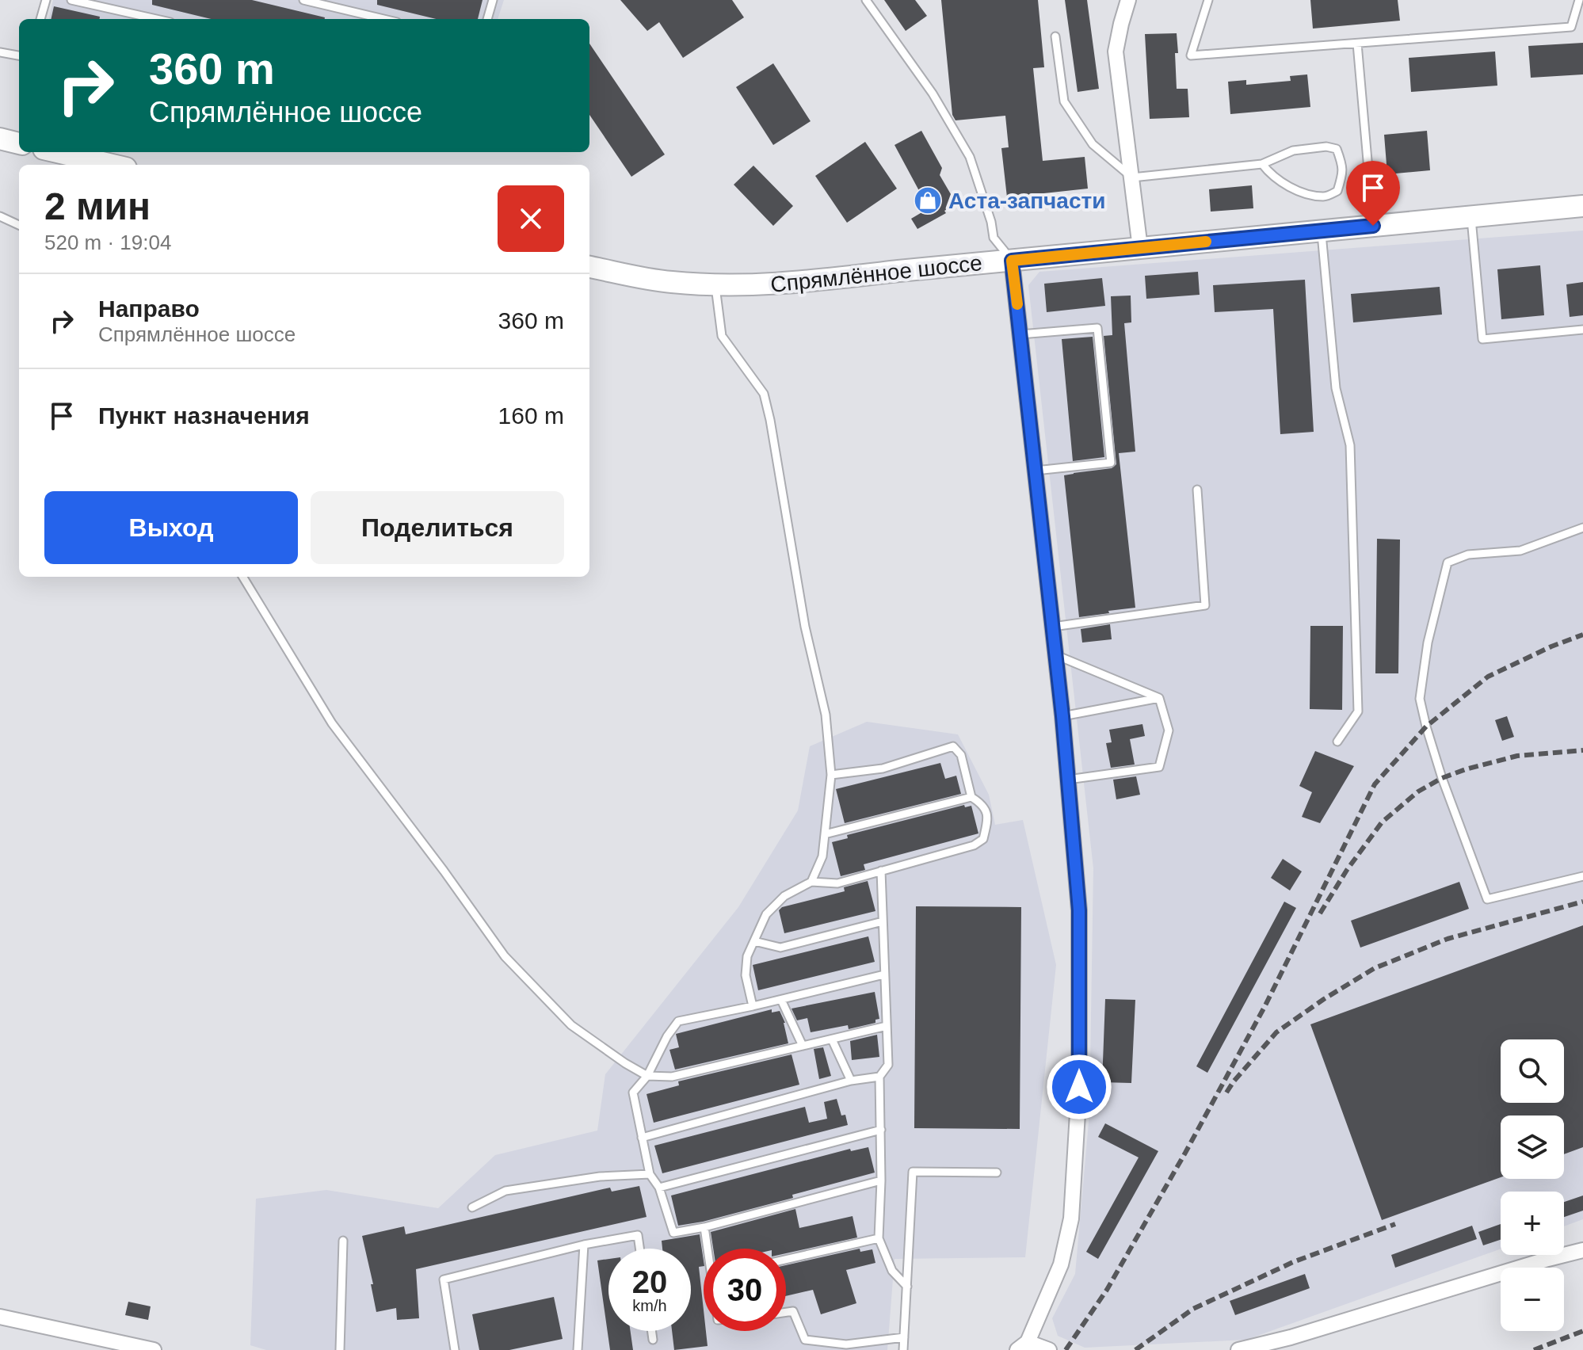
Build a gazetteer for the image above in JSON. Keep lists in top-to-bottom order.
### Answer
{
  "streets": {
    "main road": ["Спрямлённое шоссе"]
  },
  "places": {
    "shop": ["Аста-запчасти"]
  },
  "page": {
    "turn": ["360 m", "Спрямлённое шоссе"],
    "heading": ["2 мин", "520 m · 19:04"],
    "list": [
      {
        "name": "Направо",
        "note": "Спрямлённое шоссе",
        "value": "360 m"
      },
      {
        "name": "Пункт назначения",
        "value": "160 m"
      }
    ],
    "buttons": ["Выход", "Поделиться"],
    "map_buttons": ["+", "−"],
    "speed": "20 km/h",
    "limit": "30"
  }
}
